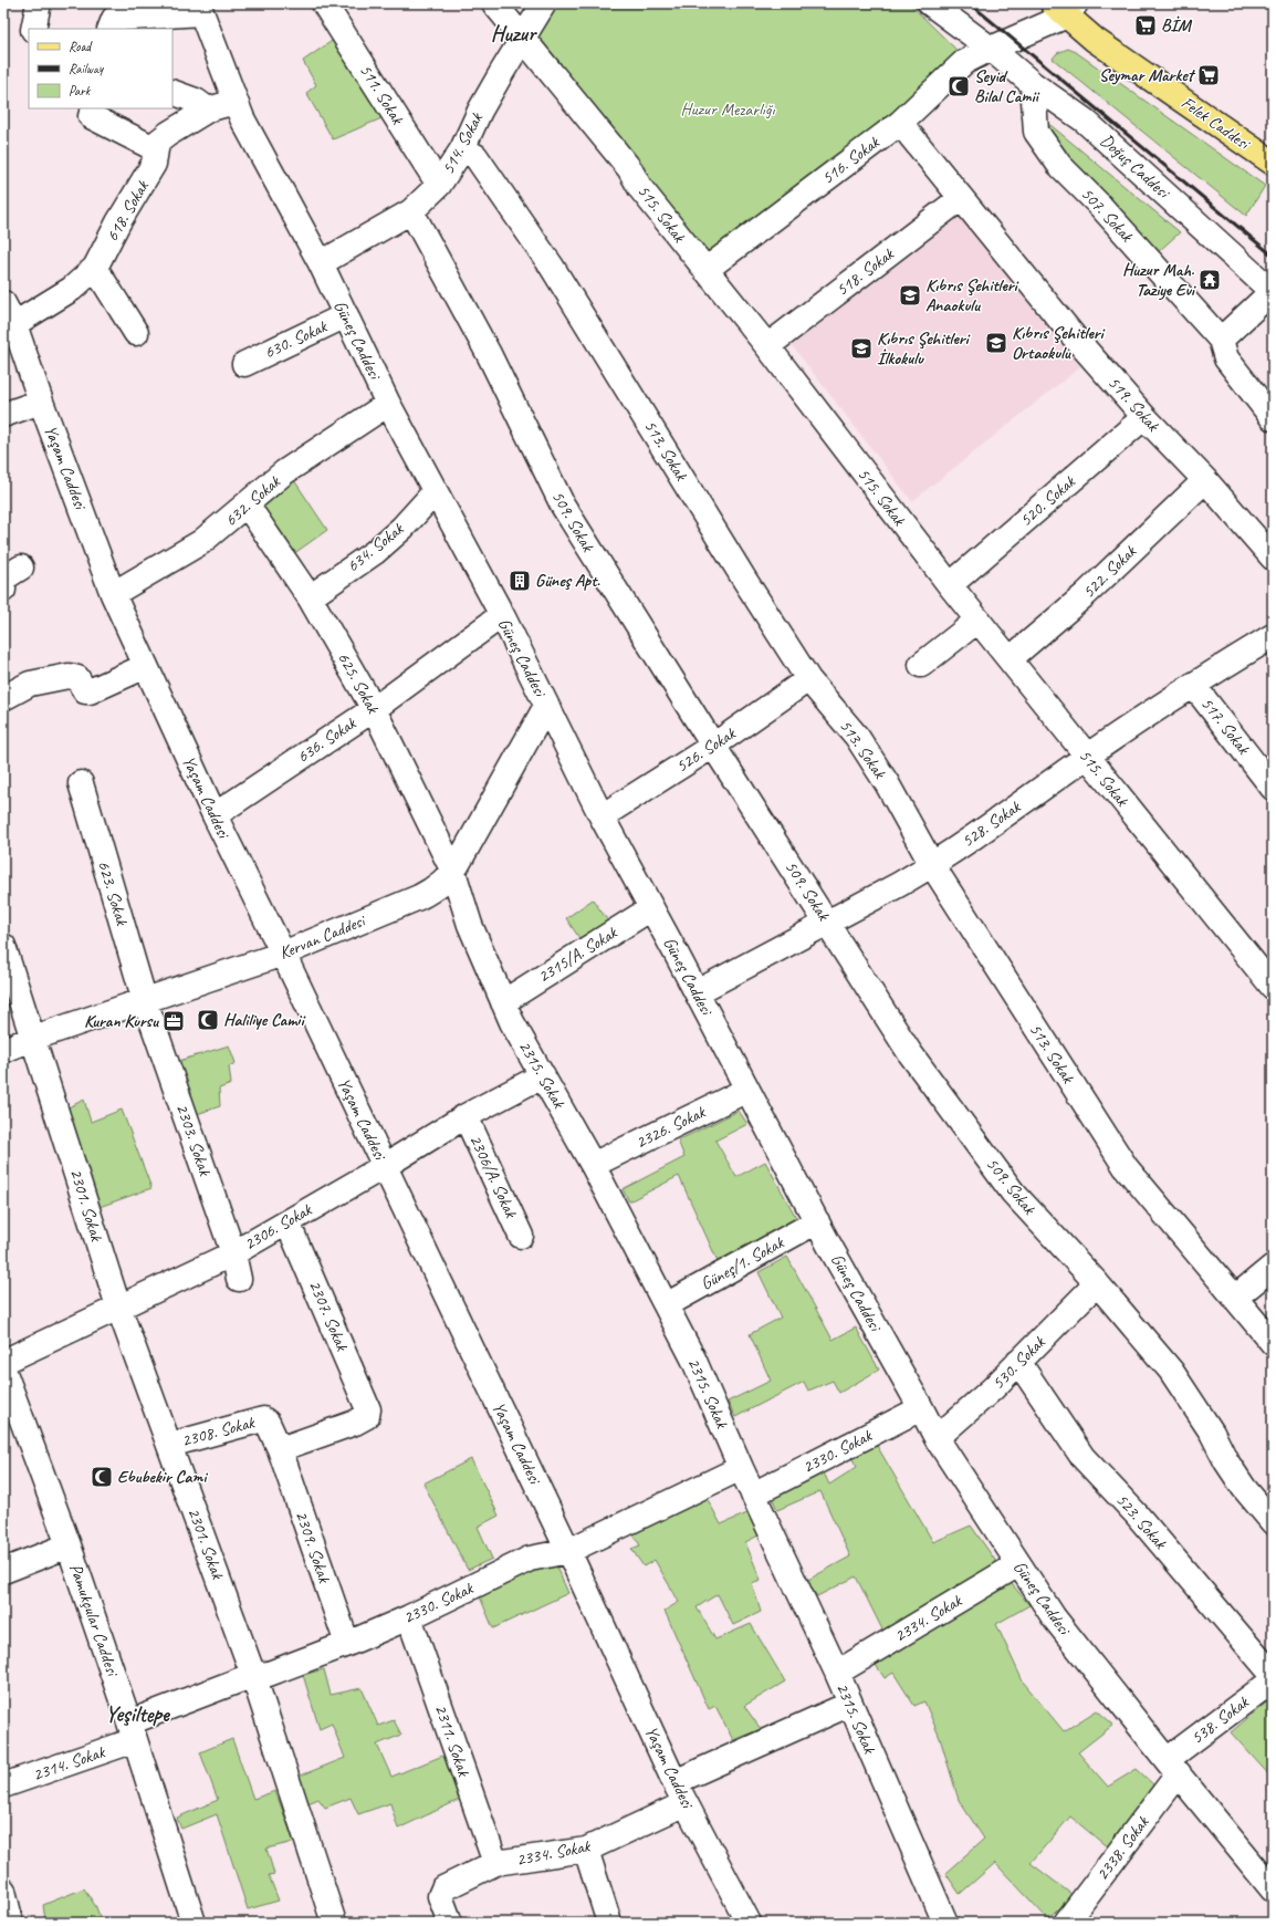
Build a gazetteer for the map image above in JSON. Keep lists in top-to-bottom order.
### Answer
{
  "streets": {
    "main road": ["Felek Caddesi"],
    "street": [
      "511. Sokak",
      "514. Sokak",
      "516. Sokak",
      "Doğuş Caddesi",
      "618. Sokak",
      "515. Sokak",
      "507. Sokak",
      "518. Sokak",
      "630. Sokak",
      "Güneş Caddesi",
      "519. Sokak",
      "513. Sokak",
      "Yaşam Caddesi",
      "632. Sokak",
      "520. Sokak",
      "509. Sokak",
      "634. Sokak",
      "522. Sokak",
      "625. Sokak",
      "517. Sokak",
      "636. Sokak",
      "526. Sokak",
      "528. Sokak",
      "623. Sokak",
      "Kervan Caddesi",
      "2315/A. Sokak",
      "2315. Sokak",
      "2326. Sokak",
      "2303. Sokak",
      "2306/A. Sokak",
      "2301. Sokak",
      "2306. Sokak",
      "Güneş/1. Sokak",
      "2307. Sokak",
      "530. Sokak",
      "2308. Sokak",
      "2330. Sokak",
      "523. Sokak",
      "2309. Sokak",
      "2334. Sokak",
      "Pamukçular Caddesi",
      "538. Sokak",
      "2311. Sokak",
      "2314. Sokak",
      "2338. Sokak"
    ]
  },
  "crossings": [
    ["511. Sokak", "514. Sokak"],
    ["Felek Caddesi", "516. Sokak"],
    ["514. Sokak", "515. Sokak"],
    ["514. Sokak", "Güneş Caddesi"],
    ["514. Sokak", "513. Sokak"],
    ["514. Sokak", "509. Sokak"],
    ["516. Sokak", "Doğuş Caddesi"],
    ["516. Sokak", "515. Sokak"],
    ["516. Sokak", "519. Sokak"],
    ["Doğuş Caddesi", "507. Sokak"],
    ["618. Sokak", "Güneş Caddesi"],
    ["618. Sokak", "Yaşam Caddesi"],
    ["515. Sokak", "518. Sokak"],
    ["515. Sokak", "520. Sokak"],
    ["515. Sokak", "522. Sokak"],
    ["515. Sokak", "528. Sokak"],
    ["518. Sokak", "519. Sokak"],
    ["630. Sokak", "Güneş Caddesi"],
    ["Güneş Caddesi", "632. Sokak"],
    ["Güneş Caddesi", "634. Sokak"],
    ["Güneş Caddesi", "636. Sokak"],
    ["Güneş Caddesi", "526. Sokak"],
    ["Güneş Caddesi", "528. Sokak"],
    ["Güneş Caddesi", "Kervan Caddesi"],
    ["Güneş Caddesi", "2315/A. Sokak"],
    ["Güneş Caddesi", "2326. Sokak"],
    ["Güneş Caddesi", "Güneş/1. Sokak"],
    ["Güneş Caddesi", "530. Sokak"],
    ["Güneş Caddesi", "2330. Sokak"],
    ["Güneş Caddesi", "2334. Sokak"],
    ["Güneş Caddesi", "538. Sokak"],
    ["Güneş Caddesi", "2338. Sokak"],
    ["519. Sokak", "520. Sokak"],
    ["519. Sokak", "522. Sokak"],
    ["513. Sokak", "526. Sokak"],
    ["513. Sokak", "528. Sokak"],
    ["Yaşam Caddesi", "632. Sokak"],
    ["Yaşam Caddesi", "636. Sokak"],
    ["Yaşam Caddesi", "Kervan Caddesi"],
    ["Yaşam Caddesi", "2306. Sokak"],
    ["Yaşam Caddesi", "2330. Sokak"],
    ["Yaşam Caddesi", "2334. Sokak"],
    ["632. Sokak", "625. Sokak"],
    ["509. Sokak", "526. Sokak"],
    ["509. Sokak", "528. Sokak"],
    ["509. Sokak", "530. Sokak"],
    ["634. Sokak", "625. Sokak"],
    ["625. Sokak", "636. Sokak"],
    ["625. Sokak", "Kervan Caddesi"],
    ["625. Sokak", "2315. Sokak"],
    ["517. Sokak", "528. Sokak"],
    ["623. Sokak", "Kervan Caddesi"],
    ["623. Sokak", "2303. Sokak"],
    ["Kervan Caddesi", "2315. Sokak"],
    ["Kervan Caddesi", "2303. Sokak"],
    ["Kervan Caddesi", "2301. Sokak"],
    ["2315/A. Sokak", "2315. Sokak"],
    ["2315. Sokak", "2326. Sokak"],
    ["2315. Sokak", "2306. Sokak"],
    ["2315. Sokak", "Güneş/1. Sokak"],
    ["2315. Sokak", "2330. Sokak"],
    ["2315. Sokak", "2334. Sokak"],
    ["2303. Sokak", "2306. Sokak"],
    ["2306/A. Sokak", "2306. Sokak"],
    ["2301. Sokak", "2306. Sokak"],
    ["2301. Sokak", "2308. Sokak"],
    ["2301. Sokak", "2330. Sokak"],
    ["2306. Sokak", "2307. Sokak"],
    ["2307. Sokak", "2308. Sokak"],
    ["2307. Sokak", "2309. Sokak"],
    ["530. Sokak", "523. Sokak"],
    ["2308. Sokak", "2309. Sokak"],
    ["2330. Sokak", "2309. Sokak"],
    ["2330. Sokak", "Pamukçular Caddesi"],
    ["2330. Sokak", "2311. Sokak"],
    ["2330. Sokak", "2314. Sokak"],
    ["2334. Sokak", "2311. Sokak"],
    ["Pamukçular Caddesi", "2314. Sokak"],
    ["538. Sokak", "2338. Sokak"]
  ],
  "districts": ["Huzur", "Yeşiltepe"],
  "parks": ["Huzur Mezarlığı"],
  "places": {
    "supermarket": ["BİM", "Seymar Market"],
    "mosque": ["Seyid Bilal Camii", "Haliliye Camii", "Ebubekir Cami"],
    "temple": ["Huzur Mah. Taziye Evi"],
    "school or university": ["Kıbrıs Şehitleri Anaokulu", "Kıbrıs Şehitleri Ortaokulu", "Kıbrıs Şehitleri İlkokulu"],
    "building": ["Güneş Apt."],
    "office": ["Kuran Kursu"]
  },
  "legend": ["Road", "Railway", "Park"]
}
